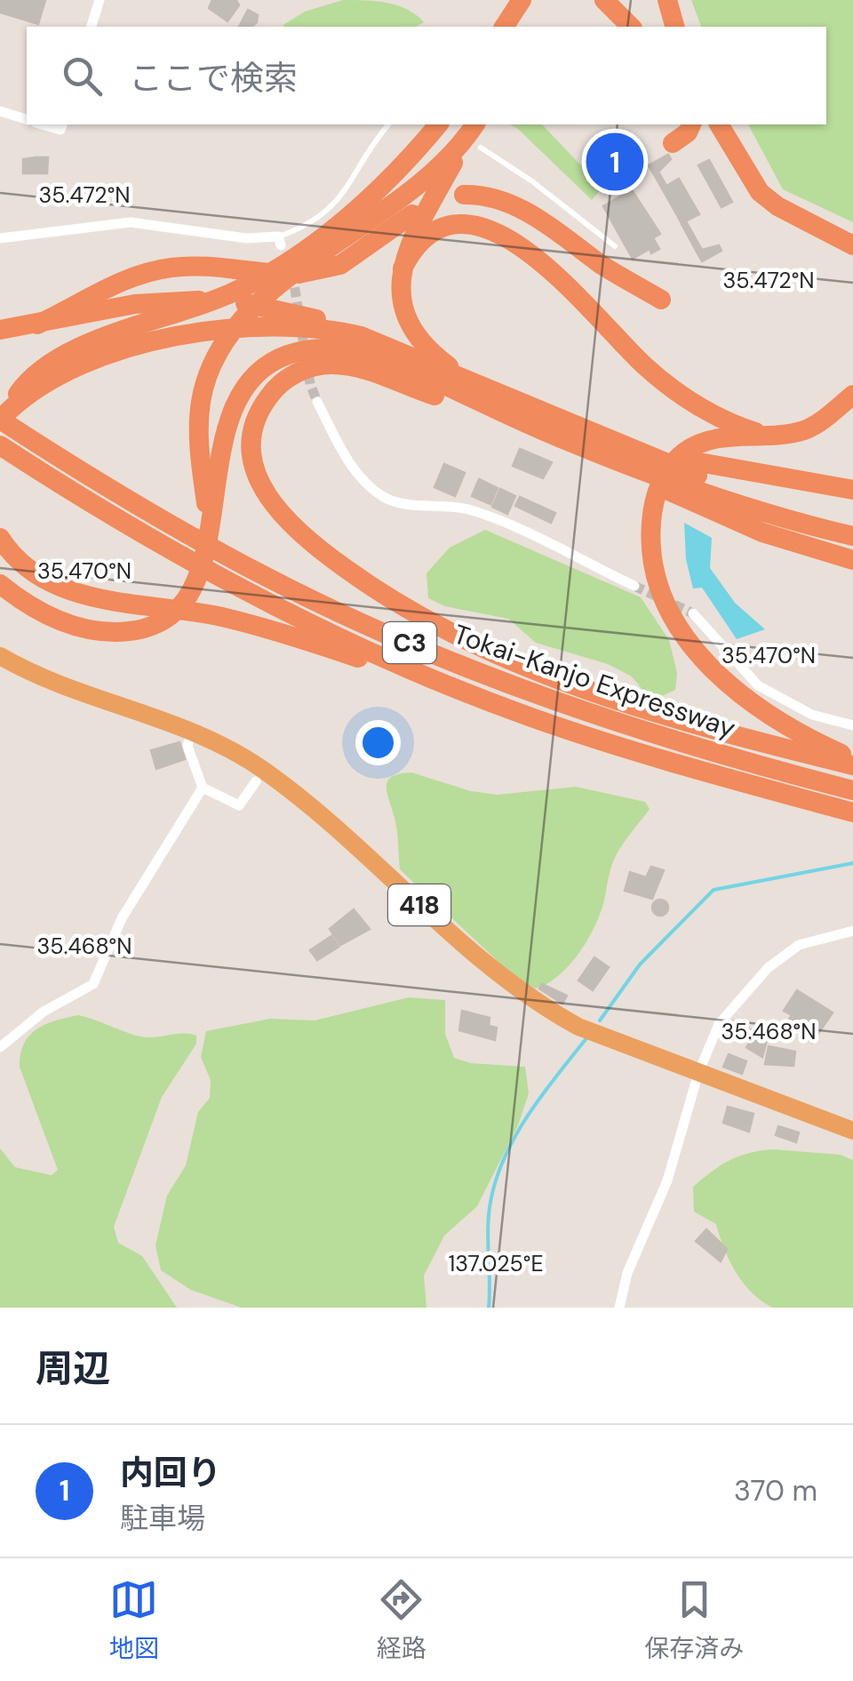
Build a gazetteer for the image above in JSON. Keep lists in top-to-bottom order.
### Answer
{
  "streets": {
    "highway": ["C3", "Tokai-Kanjo Expressway", "418"]
  },
  "page": {
    "search": "ここで検索",
    "pins": "1",
    "heading": "周辺",
    "list": [
      {
        "mark": "1",
        "name": "内回り",
        "note": "駐車場",
        "value": "370 m"
      }
    ],
    "nav": ["地図", "経路", "保存済み"]
  },
  "coordinates": [
    "35.472°N",
    "35.470°N",
    "35.468°N",
    "137.025°E"
  ]
}
